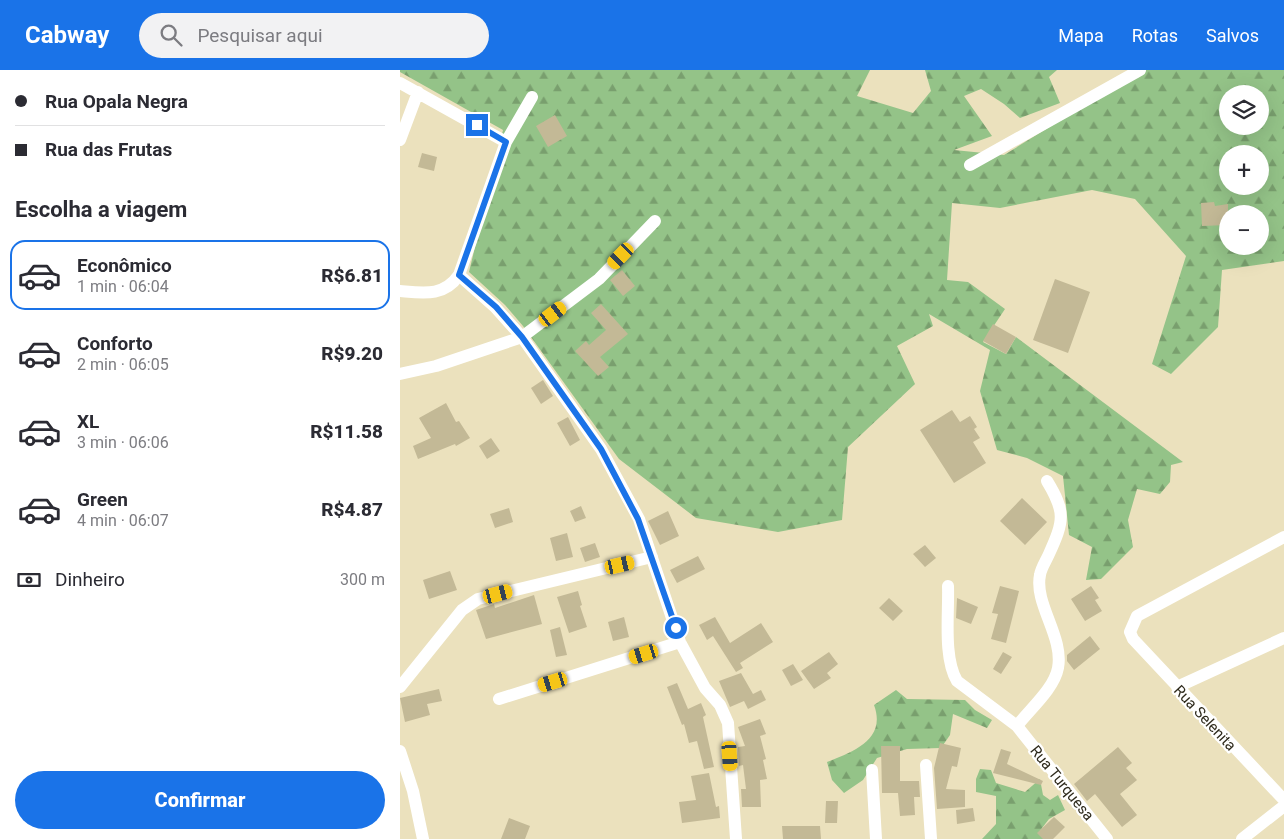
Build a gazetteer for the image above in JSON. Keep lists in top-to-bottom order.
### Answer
{
  "streets": {
    "street": ["Rua Selenita", "Rua Turquesa"]
  },
  "page": {
    "header": "Cabway",
    "search": "Pesquisar aqui",
    "nav": ["Mapa", "Rotas", "Salvos"],
    "banner": ["Rua Opala Negra", "Rua das Frutas"],
    "map_buttons": ["+", "−"],
    "heading": "Escolha a viagem",
    "list": [
      {
        "name": "Econômico",
        "note": "1 min · 06:04",
        "value": "R$6.81"
      },
      {
        "name": "Conforto",
        "note": "2 min · 06:05",
        "value": "R$9.20"
      },
      {
        "name": "XL",
        "note": "3 min · 06:06",
        "value": "R$11.58"
      },
      {
        "name": "Green",
        "note": "4 min · 06:07",
        "value": "R$4.87"
      }
    ],
    "pay": ["Dinheiro", "300 m"],
    "buttons": "Confirmar"
  }
}
